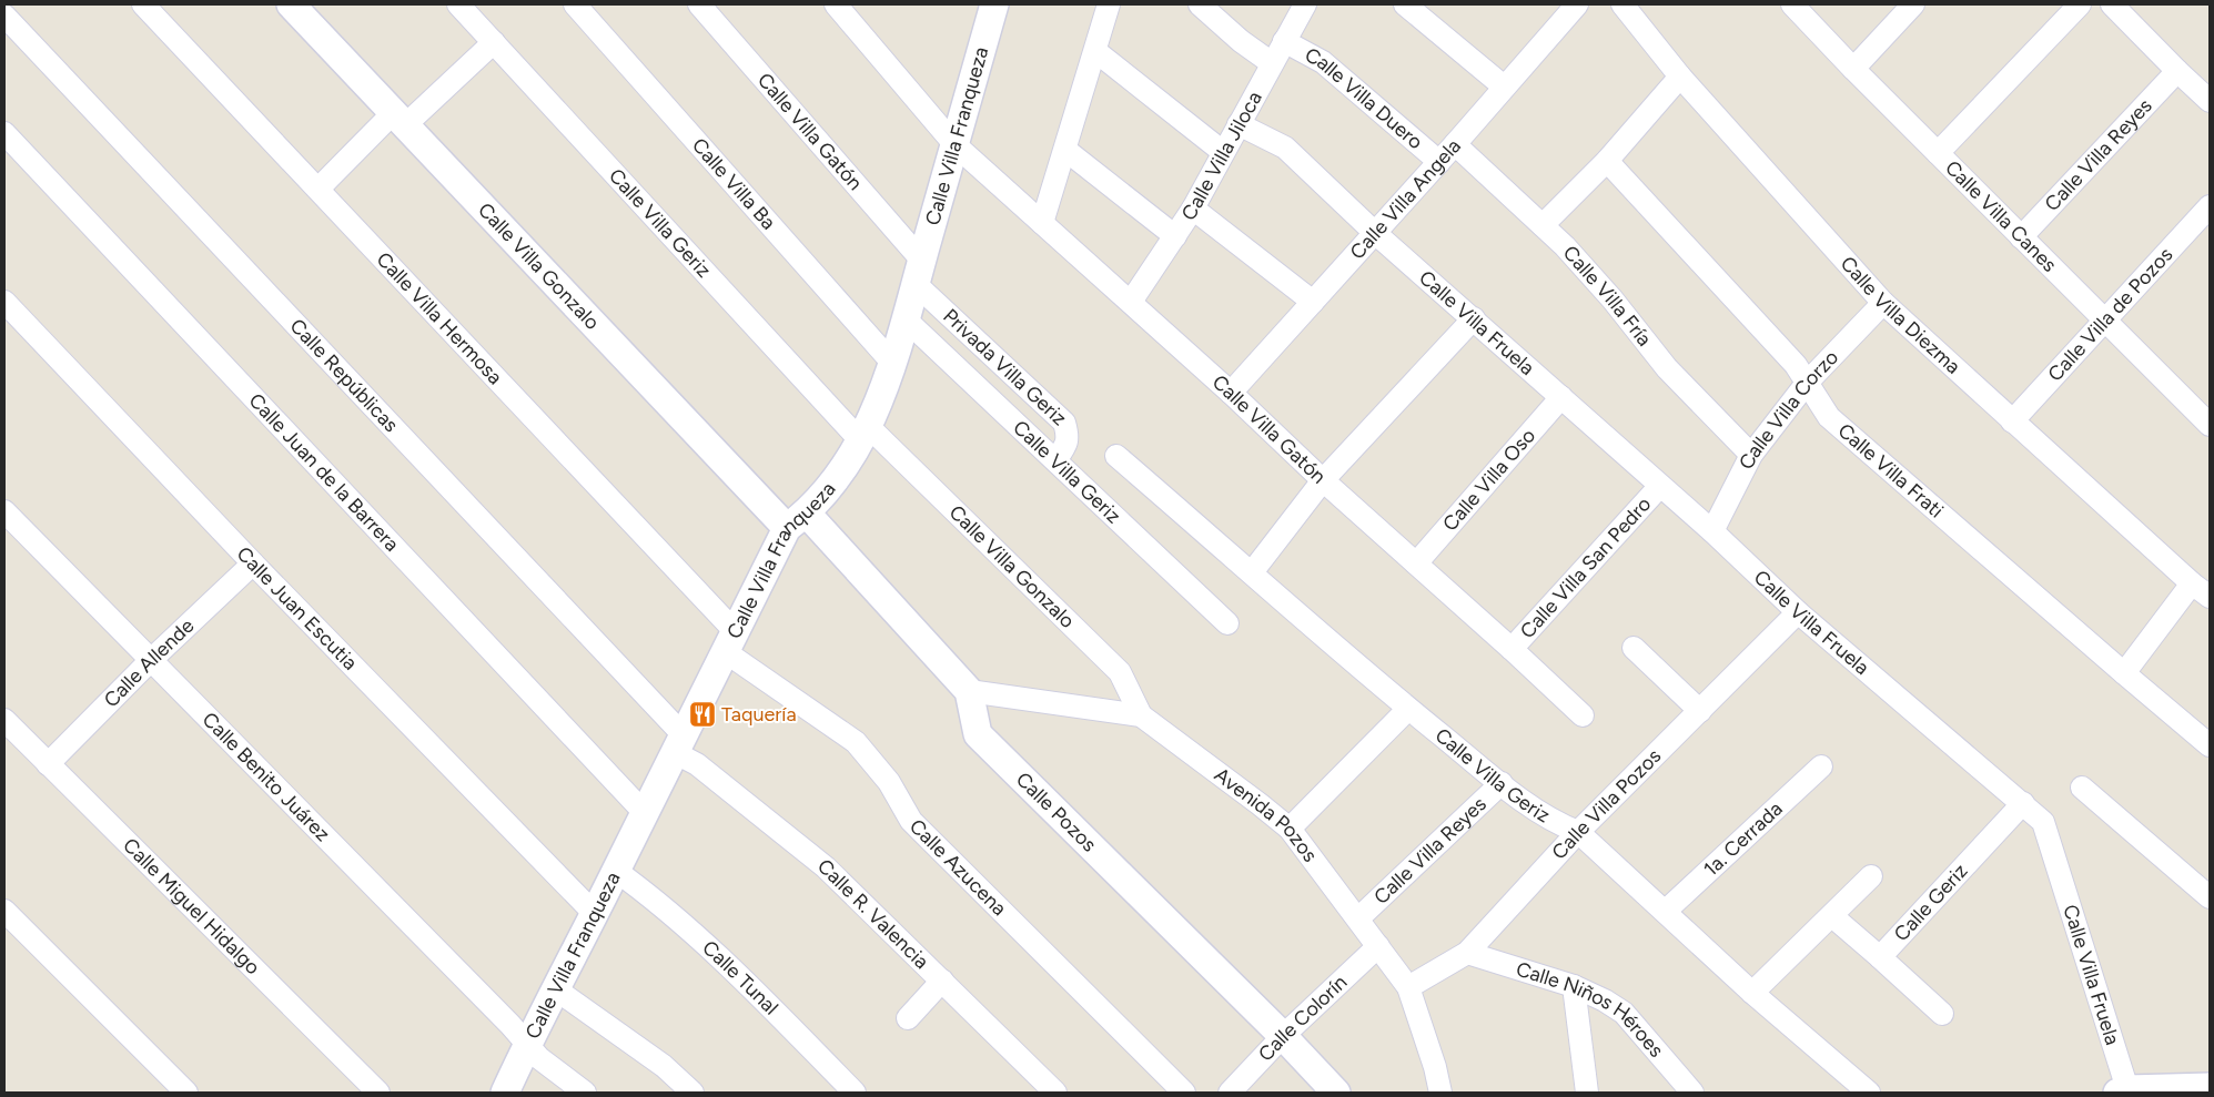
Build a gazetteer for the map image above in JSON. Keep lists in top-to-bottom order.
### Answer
{
  "streets": {
    "street": [
      "Calle Villa Duero",
      "Calle Villa Gatón",
      "Calle Villa Franqueza",
      "Calle Villa Reyes",
      "Calle Villa Jiloca",
      "Calle Villa Ba",
      "Calle Villa Angela",
      "Calle Villa Canes",
      "Calle Villa Geriz",
      "Calle Villa Gonzalo",
      "Calle Villa Fría",
      "Calle Villa de Pozos",
      "Calle Villa Diezma",
      "Calle Villa Hermosa",
      "Calle Villa Fruela",
      "Privada Villa Geriz",
      "Calle Repúblicas",
      "Calle Villa Corzo",
      "Calle Villa Frati",
      "Calle Juan de la Barrera",
      "Calle Villa Oso",
      "Calle Villa San Pedro",
      "Calle Juan Escutia",
      "Calle Allende",
      "Calle Benito Juárez",
      "Calle Villa Pozos",
      "Calle Pozos",
      "Avenida Pozos",
      "1a. Cerrada",
      "Calle Azucena",
      "Calle Geriz",
      "Calle Miguel Hidalgo",
      "Calle R. Valencia",
      "Calle Tunal",
      "Calle Niños Héroes",
      "Calle Colorín"
    ]
  },
  "crossings": [
    ["Calle Villa Duero", "Calle Villa Jiloca"],
    ["Calle Villa Duero", "Calle Villa Angela"],
    ["Calle Villa Gatón", "Calle Villa Franqueza"],
    ["Calle Villa Gatón", "Calle Villa Jiloca"],
    ["Calle Villa Gatón", "Calle Villa Angela"],
    ["Calle Villa Gatón", "Privada Villa Geriz"],
    ["Calle Villa Gatón", "Calle Villa Oso"],
    ["Calle Villa Gatón", "Calle Villa San Pedro"],
    ["Calle Villa Franqueza", "Calle Villa Ba"],
    ["Calle Villa Franqueza", "Calle Villa Geriz"],
    ["Calle Villa Franqueza", "Calle Villa Gonzalo"],
    ["Calle Villa Franqueza", "Calle Villa Hermosa"],
    ["Calle Villa Franqueza", "Privada Villa Geriz"],
    ["Calle Villa Franqueza", "Calle Repúblicas"],
    ["Calle Villa Franqueza", "Calle Juan de la Barrera"],
    ["Calle Villa Franqueza", "Calle Juan Escutia"],
    ["Calle Villa Franqueza", "Calle Benito Juárez"],
    ["Calle Villa Franqueza", "Calle Azucena"],
    ["Calle Villa Franqueza", "Calle R. Valencia"],
    ["Calle Villa Franqueza", "Calle Tunal"],
    ["Calle Villa Reyes", "Calle Villa Canes"],
    ["Calle Villa Reyes", "Calle Villa Geriz"],
    ["Calle Villa Reyes", "Avenida Pozos"],
    ["Calle Villa Jiloca", "Calle Villa Fruela"],
    ["Calle Villa Angela", "Calle Villa Fría"],
    ["Calle Villa Angela", "Calle Villa Fruela"],
    ["Calle Villa Canes", "Calle Villa de Pozos"],
    ["Calle Villa Geriz", "Calle Villa Gonzalo"],
    ["Calle Villa Geriz", "Privada Villa Geriz"],
    ["Calle Villa Geriz", "Calle Villa Pozos"],
    ["Calle Villa Geriz", "1a. Cerrada"],
    ["Calle Villa Gonzalo", "Avenida Pozos"],
    ["Calle Villa Fría", "Calle Villa Corzo"],
    ["Calle Villa de Pozos", "Calle Villa Diezma"],
    ["Calle Villa Diezma", "Calle Villa Corzo"],
    ["Calle Villa Hermosa", "Calle Azucena"],
    ["Calle Villa Fruela", "Calle Villa Corzo"],
    ["Calle Villa Fruela", "Calle Villa Oso"],
    ["Calle Villa Fruela", "Calle Villa San Pedro"],
    ["Calle Villa Fruela", "Calle Villa Pozos"],
    ["Calle Villa Fruela", "Calle Geriz"],
    ["Calle Repúblicas", "Calle R. Valencia"],
    ["Calle Villa Corzo", "Calle Villa Frati"],
    ["Calle Juan Escutia", "Calle Allende"],
    ["Calle Allende", "Calle Benito Juárez"],
    ["Calle Allende", "Calle Miguel Hidalgo"],
    ["Calle Villa Pozos", "Avenida Pozos"],
    ["Calle Villa Pozos", "Calle Niños Héroes"],
    ["Calle Pozos", "Avenida Pozos"],
    ["Calle Pozos", "Calle Colorín"],
    ["Avenida Pozos", "Calle Colorín"]
  ],
  "places": {
    "restaurant": ["Taquería"]
  }
}
